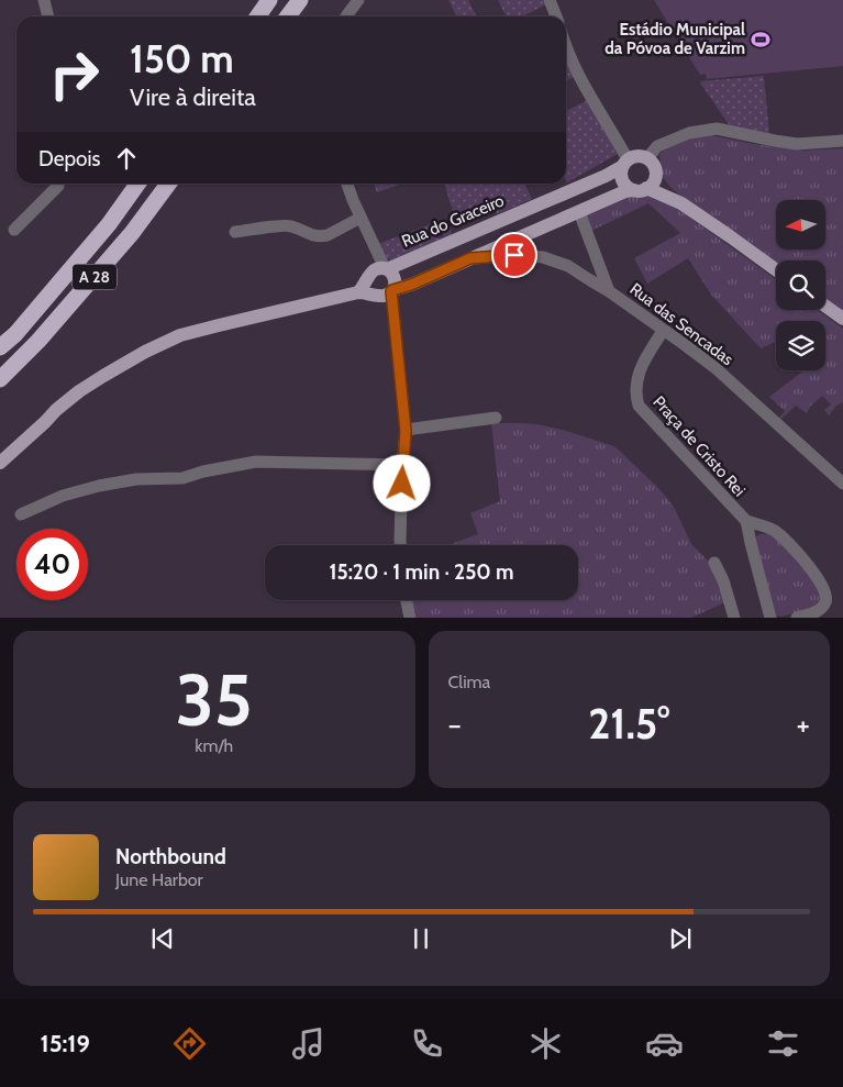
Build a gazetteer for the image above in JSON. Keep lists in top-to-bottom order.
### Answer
{
  "streets": {
    "highway": ["A 28"],
    "main road": ["Rua do Graceiro"],
    "street": ["Rua das Sencadas", "Praça de Cristo Rei"]
  },
  "crossings": [
    ["Rua das Sencadas", "Praça de Cristo Rei"]
  ],
  "places": {
    "sports": ["Estádio Municipal da Póvoa de Varzim"]
  },
  "north": "left",
  "page": {
    "turn": ["150 m", "Vire à direita"],
    "then": "Depois",
    "limit": "40",
    "trip": "15:20 · 1 min · 250 m",
    "tile": [
      ["35", "km/h"],
      "Clima"
    ],
    "heat": ["−", "21.5°", "+"],
    "song": ["Northbound", "June Harbor"],
    "tabs": "15:19"
  }
}
